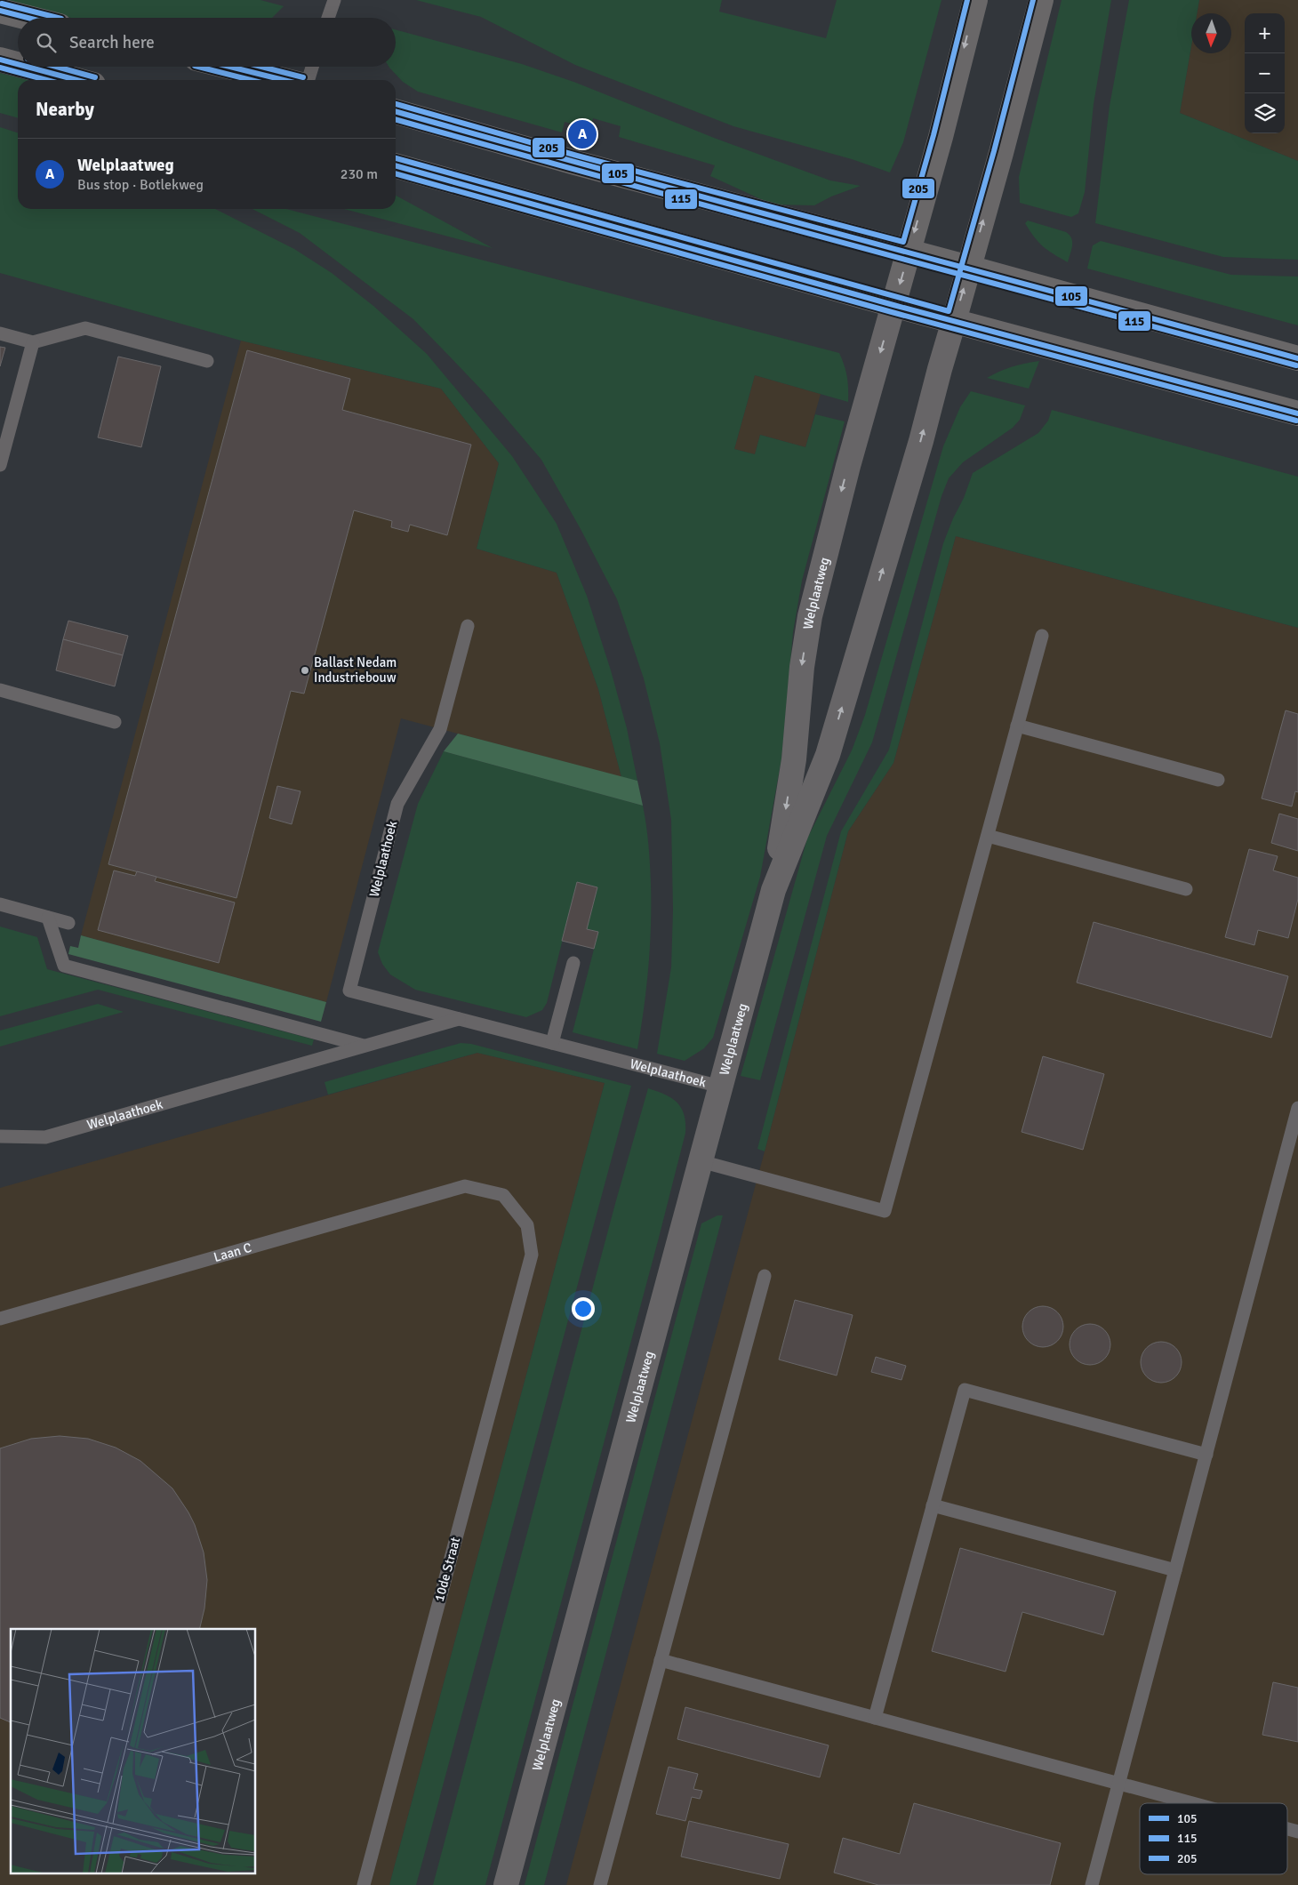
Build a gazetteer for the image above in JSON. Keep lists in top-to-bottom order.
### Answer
{
  "streets": {
    "street": ["Welplaatweg"],
    "lane": ["Welplaathoek", "Laan C", "10de Straat"]
  },
  "crossings": [
    ["Welplaatweg", "Welplaathoek"],
    ["Laan C", "10de Straat"]
  ],
  "places": ["Ballast Nedam Industriebouw"],
  "lines": ["transit line 205", "transit line 105", "transit line 115"],
  "legend": ["105", "115", "205"],
  "north": "bottom",
  "page": {
    "map_buttons": ["+", "−"],
    "search": "Search here",
    "heading": "Nearby",
    "pins": "A",
    "list": [
      {
        "mark": "A",
        "name": "Welplaatweg",
        "note": "Bus stop · Botlekweg",
        "value": "230 m"
      }
    ]
  }
}
